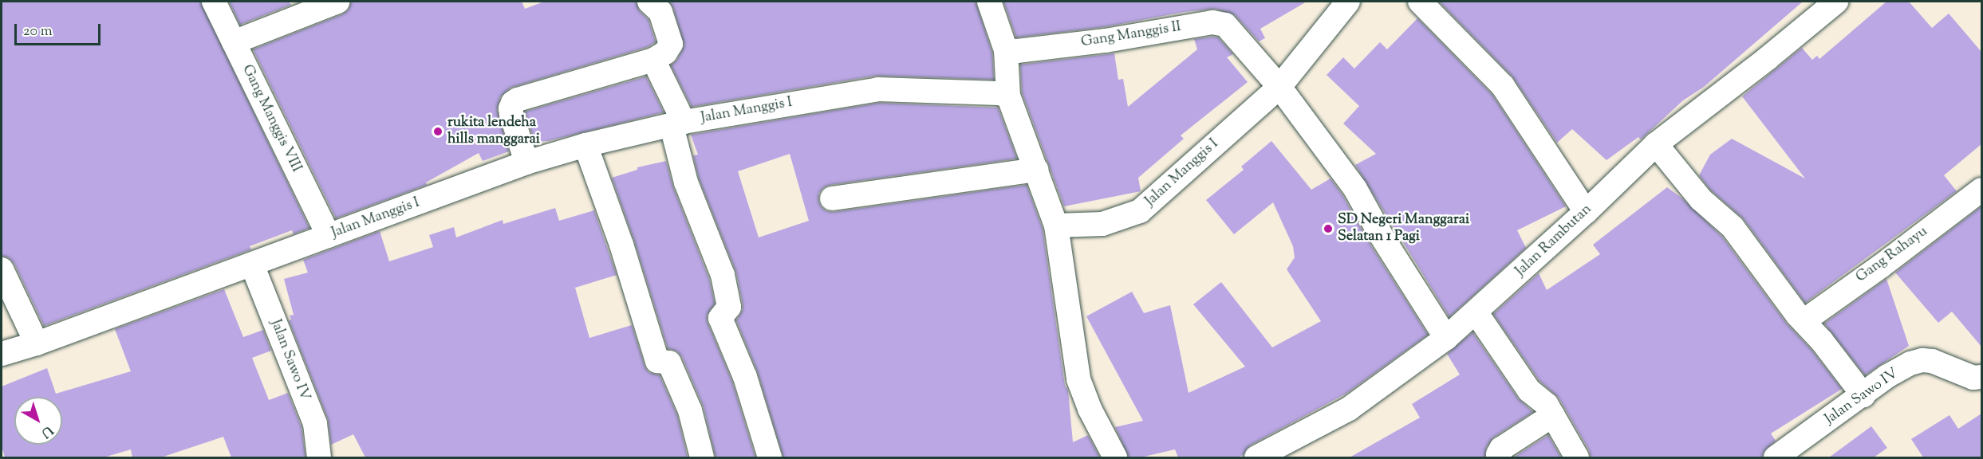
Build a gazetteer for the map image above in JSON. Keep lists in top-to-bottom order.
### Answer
{
  "streets": {
    "street": [
      "Gang Manggis II",
      "Jalan Manggis I",
      "Gang Manggis VIII",
      "Jalan Rambutan",
      "Gang Rahayu",
      "Jalan Sawo IV"
    ]
  },
  "crossings": [
    ["Gang Manggis II", "Jalan Manggis I"],
    ["Jalan Manggis I", "Gang Manggis VIII"],
    ["Jalan Manggis I", "Jalan Sawo IV"]
  ],
  "places": ["rukita lendeha hills manggarai", "SD Negeri Manggarai Selatan 1 Pagi"],
  "scale_bar": "20 m",
  "north": "bottom right"
}
